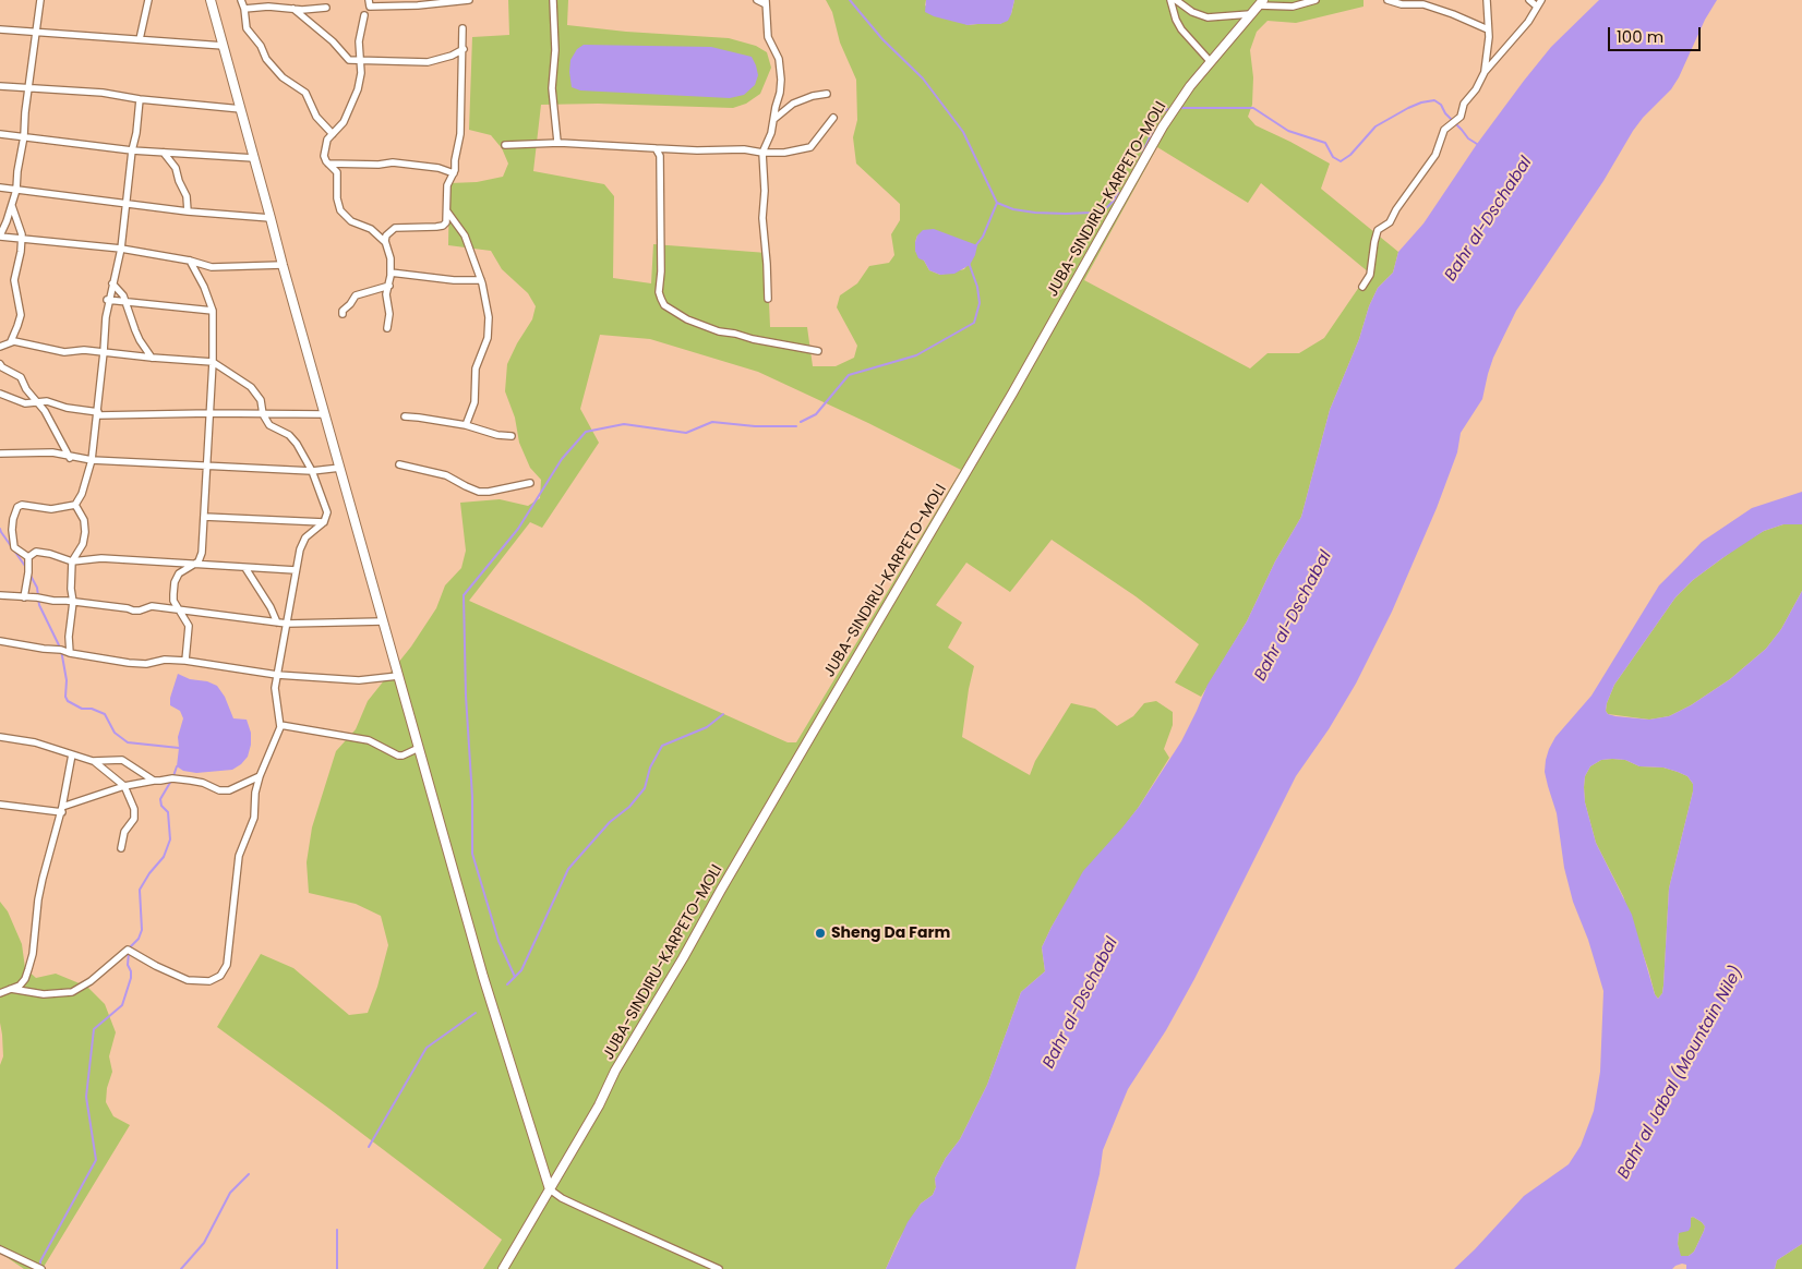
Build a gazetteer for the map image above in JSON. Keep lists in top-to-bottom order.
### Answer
{
  "streets": {
    "main road": ["JUBA-SINDIRU-KARPETO-MOLI"]
  },
  "water": ["Bahr al-Dschabal", "Bahr al Jabal (Mountain Nile)"],
  "places": ["Sheng Da Farm"],
  "scale_bar": "100 m"
}
